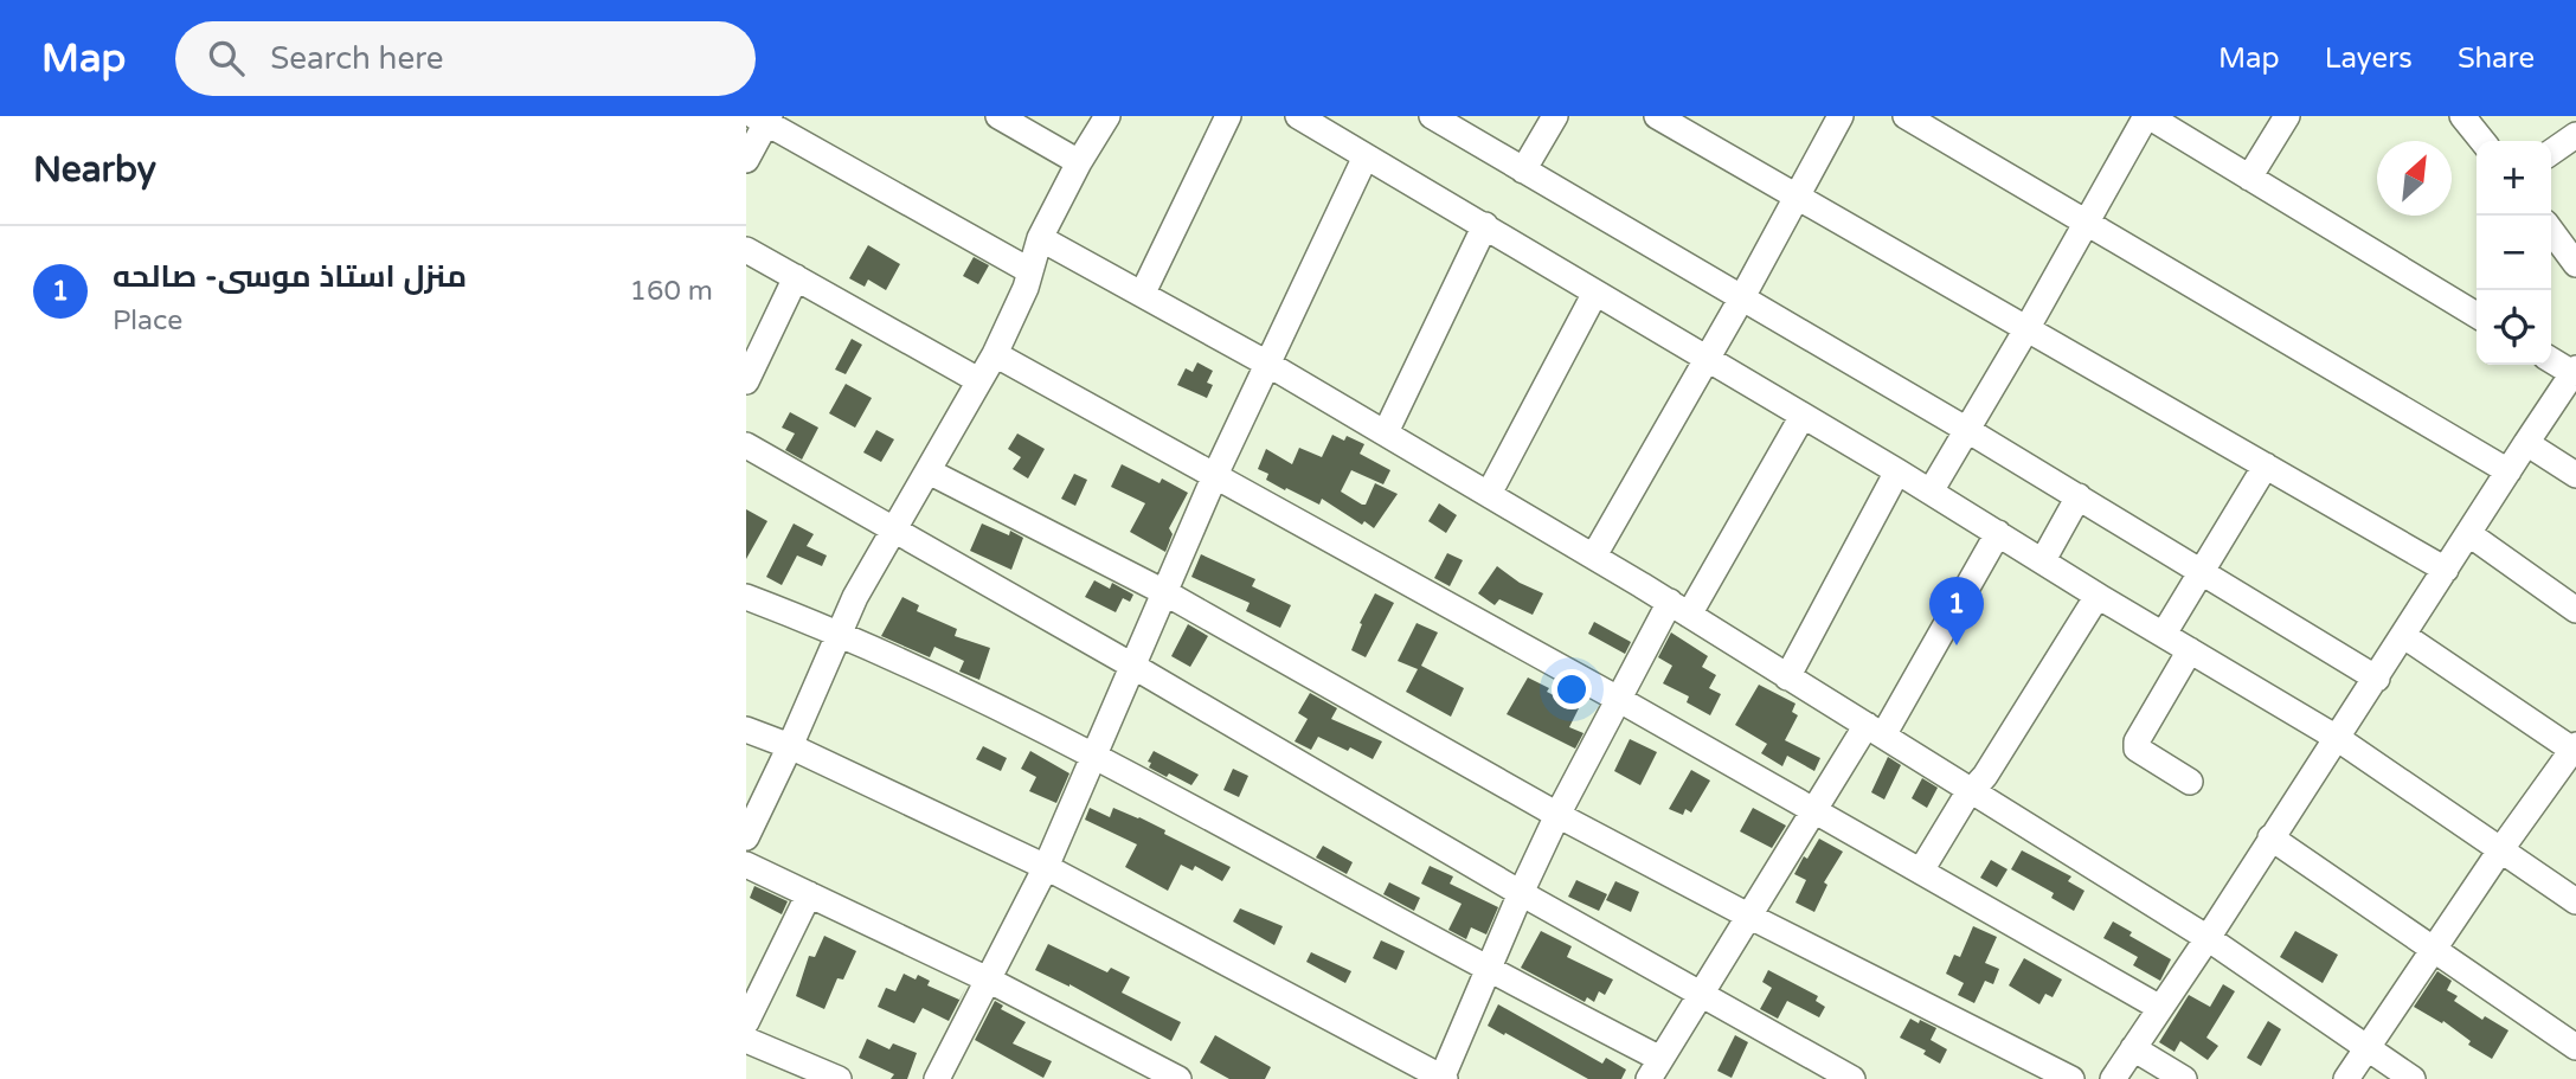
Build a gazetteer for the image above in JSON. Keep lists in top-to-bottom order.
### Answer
{
  "north": "top right",
  "page": {
    "header": "Map",
    "search": "Search here",
    "nav": ["Map", "Layers", "Share"],
    "heading": "Nearby",
    "map_buttons": ["+", "−"],
    "list": [
      {
        "mark": "1",
        "name": "منزل استاذ موسى- صالحه",
        "note": "Place",
        "value": "160 m"
      }
    ],
    "pins": "1"
  }
}
